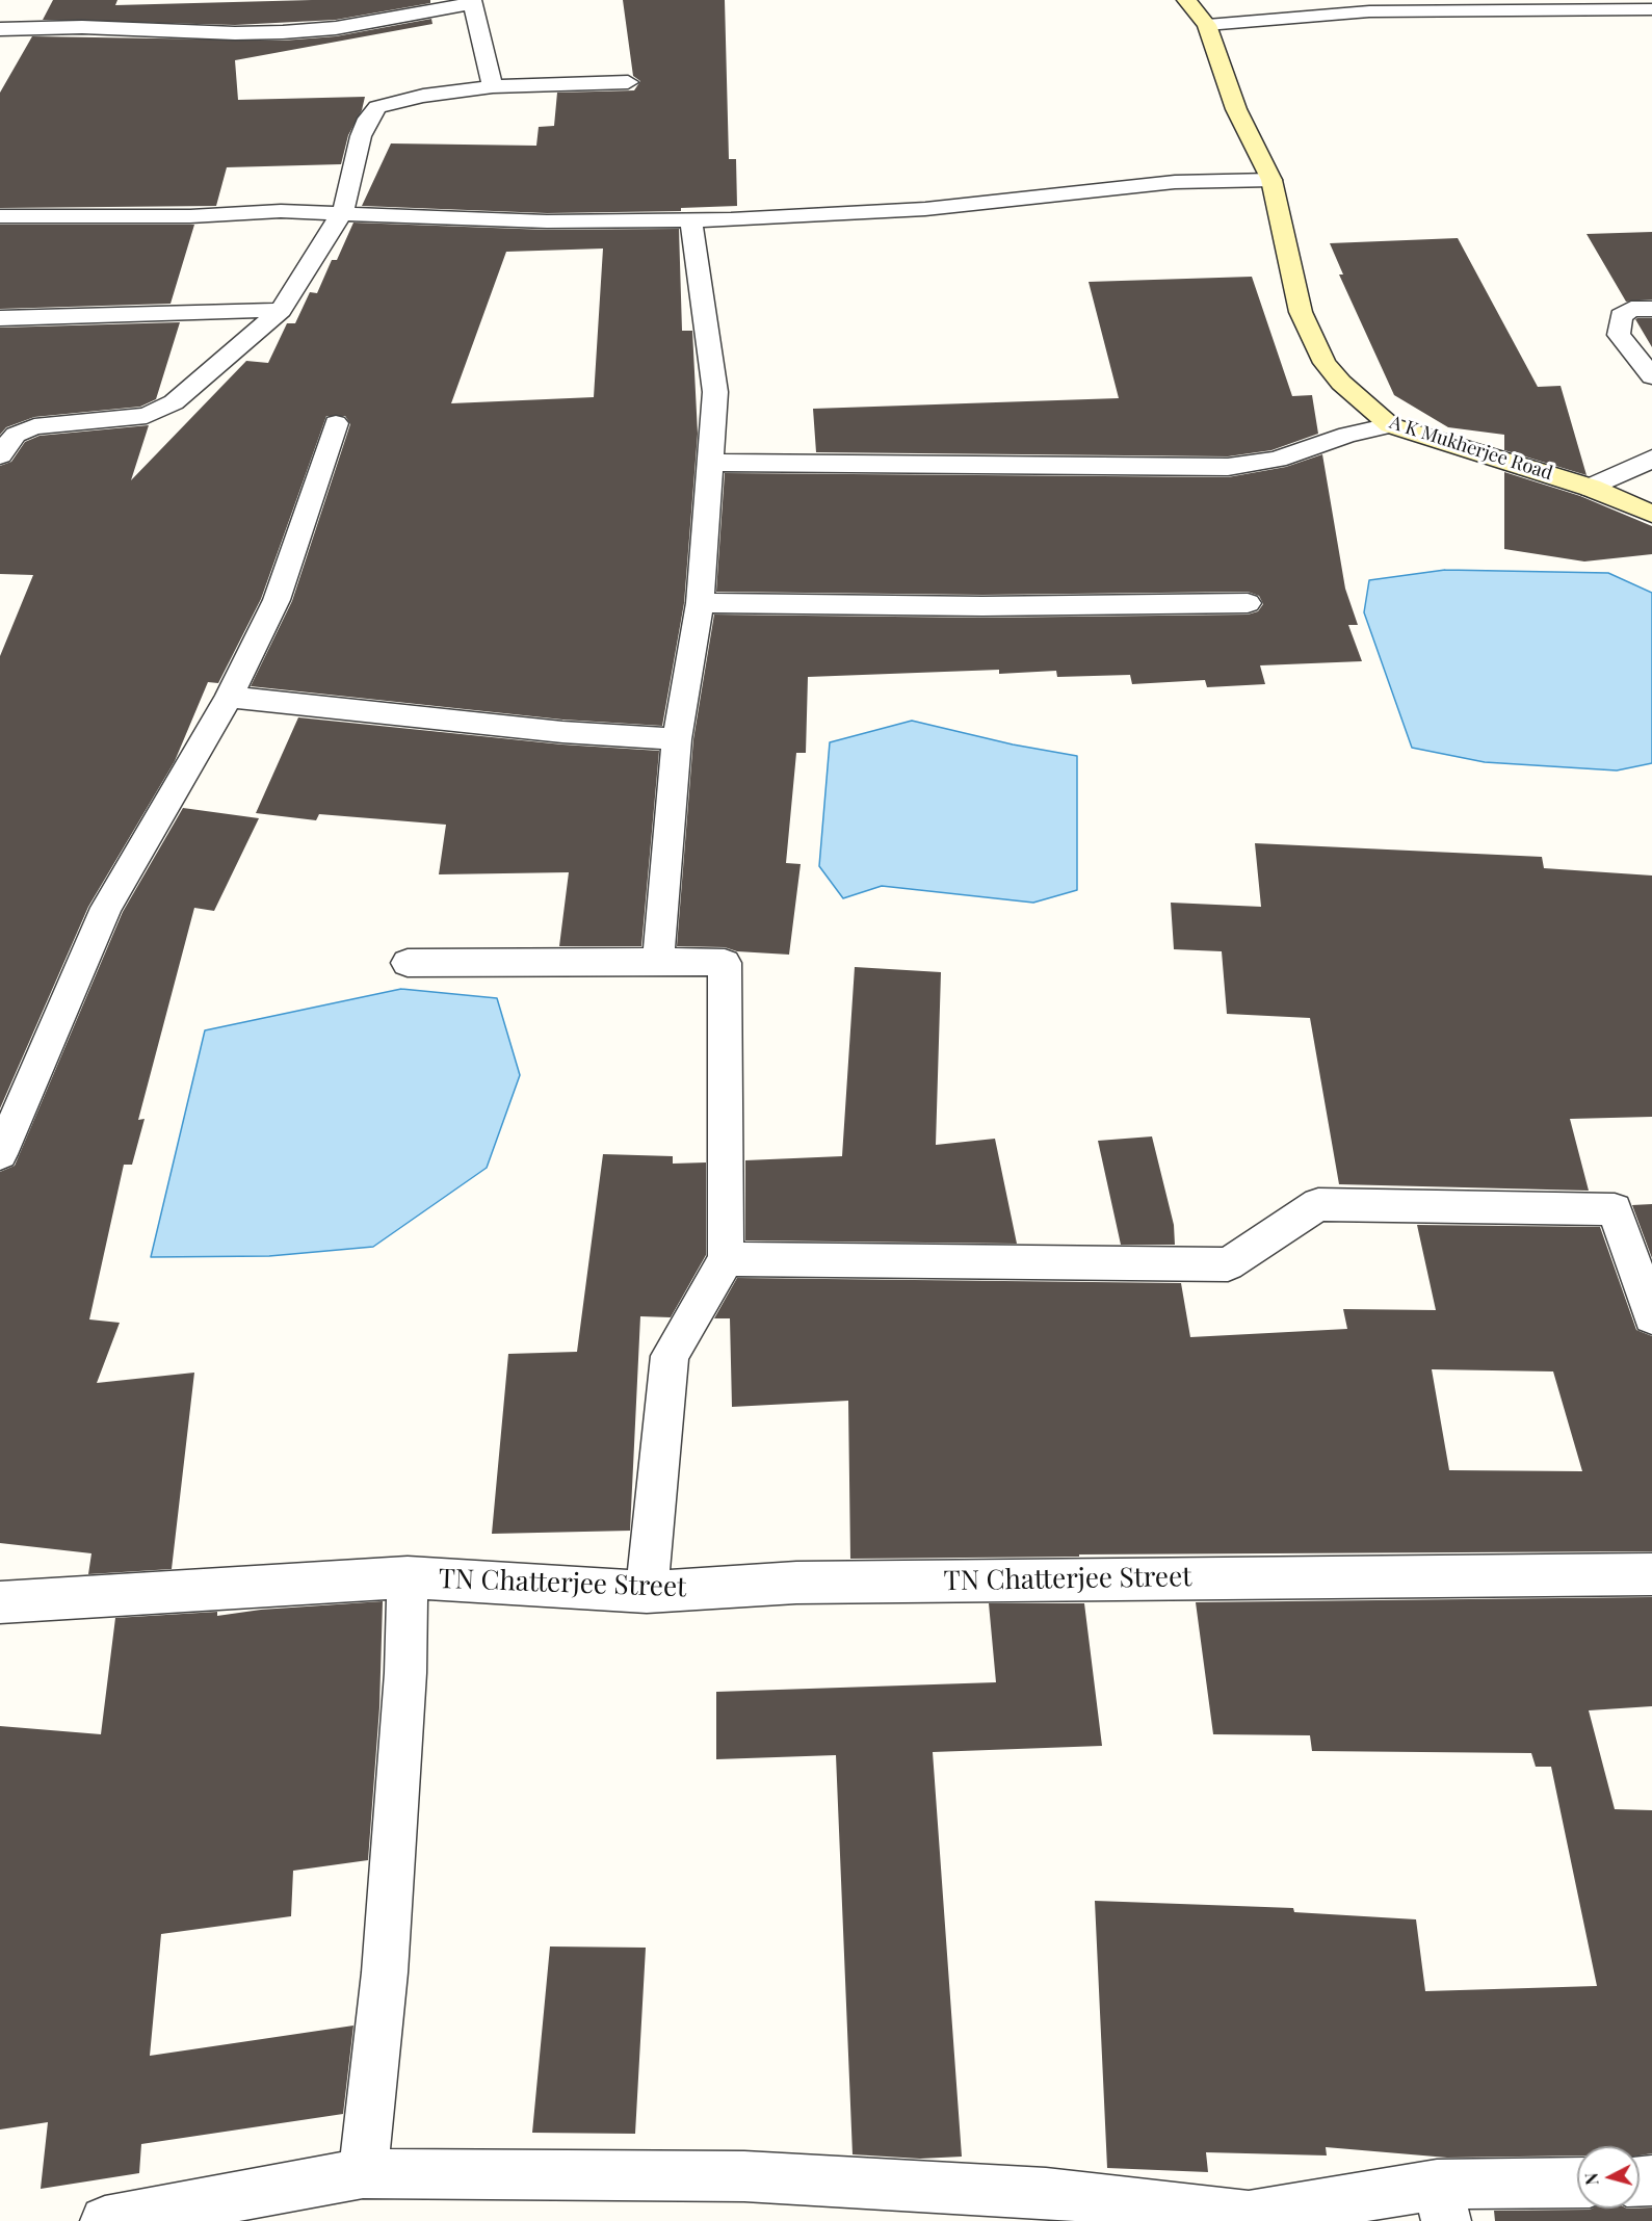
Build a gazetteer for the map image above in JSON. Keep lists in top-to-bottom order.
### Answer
{
  "streets": {
    "street": ["A K Mukherjee Road", "TN Chatterjee Street"]
  },
  "north": "left"
}
